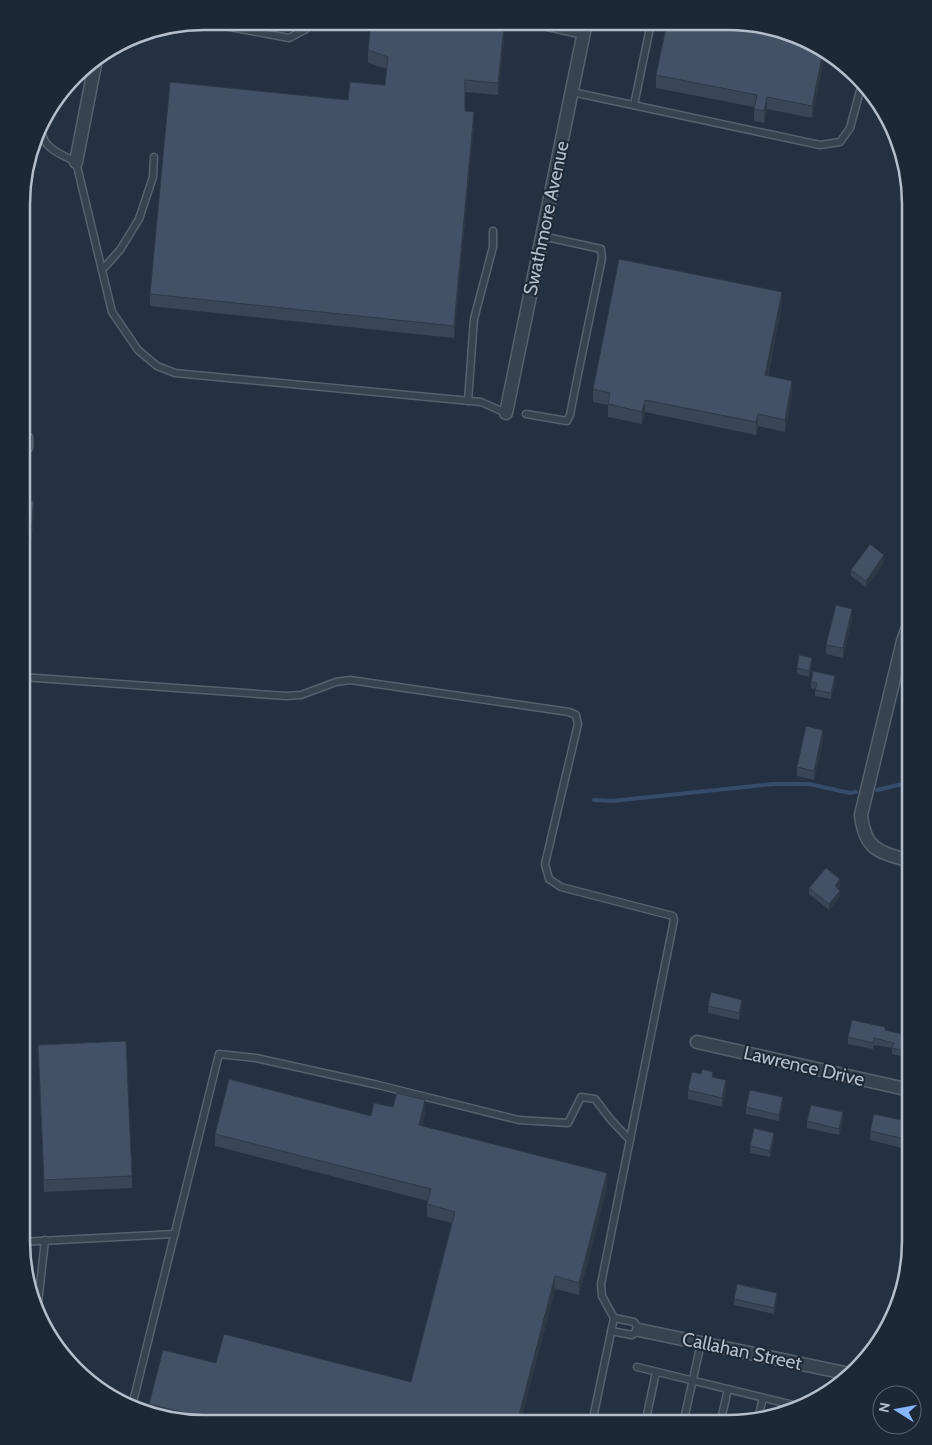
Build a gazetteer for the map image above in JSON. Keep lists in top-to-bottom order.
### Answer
{
  "streets": {
    "street": ["Swathmore Avenue", "Lawrence Drive", "Callahan Street"]
  },
  "north": "left"
}
